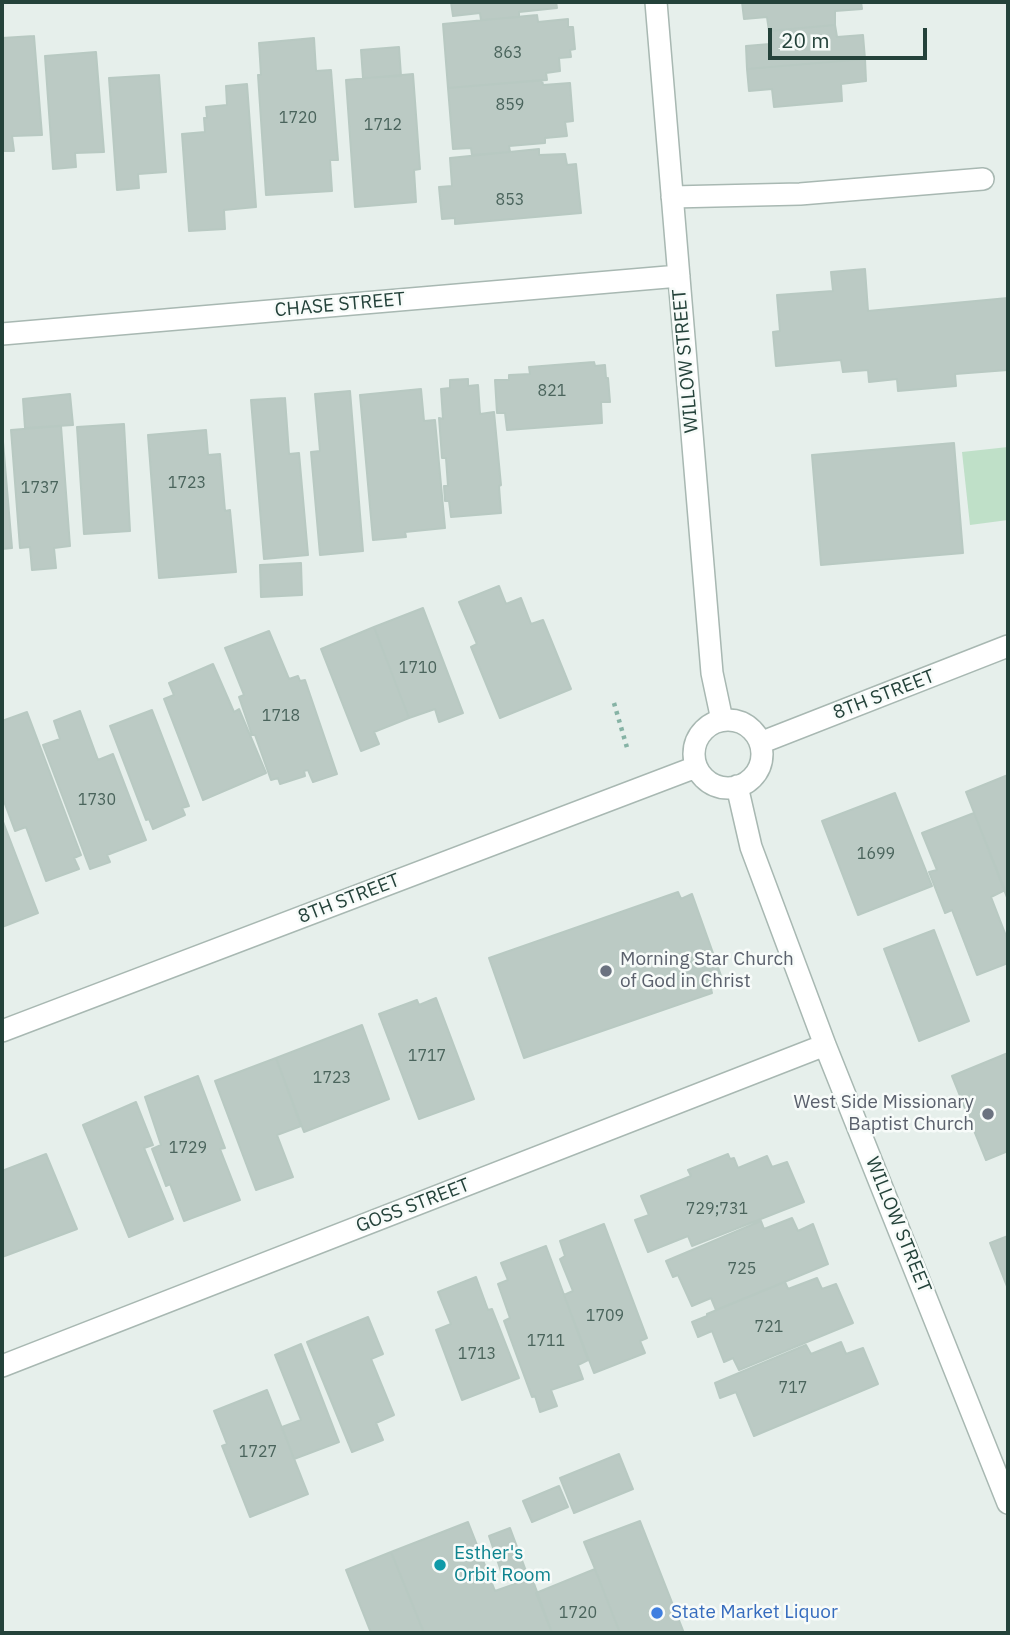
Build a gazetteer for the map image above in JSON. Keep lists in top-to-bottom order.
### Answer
{
  "streets": {
    "street": [
      "CHASE STREET",
      "WILLOW STREET",
      "8TH STREET",
      "GOSS STREET"
    ]
  },
  "crossings": [
    ["CHASE STREET", "WILLOW STREET"],
    ["WILLOW STREET", "8TH STREET"],
    ["WILLOW STREET", "GOSS STREET"]
  ],
  "places": [
    "Morning Star Church of God in Christ",
    "West Side Missionary Baptist Church",
    "Esther's Orbit Room",
    "State Market Liquor"
  ],
  "house_numbers": [
    "863",
    "859",
    "1720",
    "1712",
    "853",
    "821",
    "1723",
    "1737",
    "1710",
    "1718",
    "1730",
    "1699",
    "1717",
    "1723",
    "1729",
    "729;731",
    "725",
    "1709",
    "721",
    "1711",
    "1713",
    "717",
    "1727",
    "1720"
  ],
  "scale_bar": "20 m"
}
